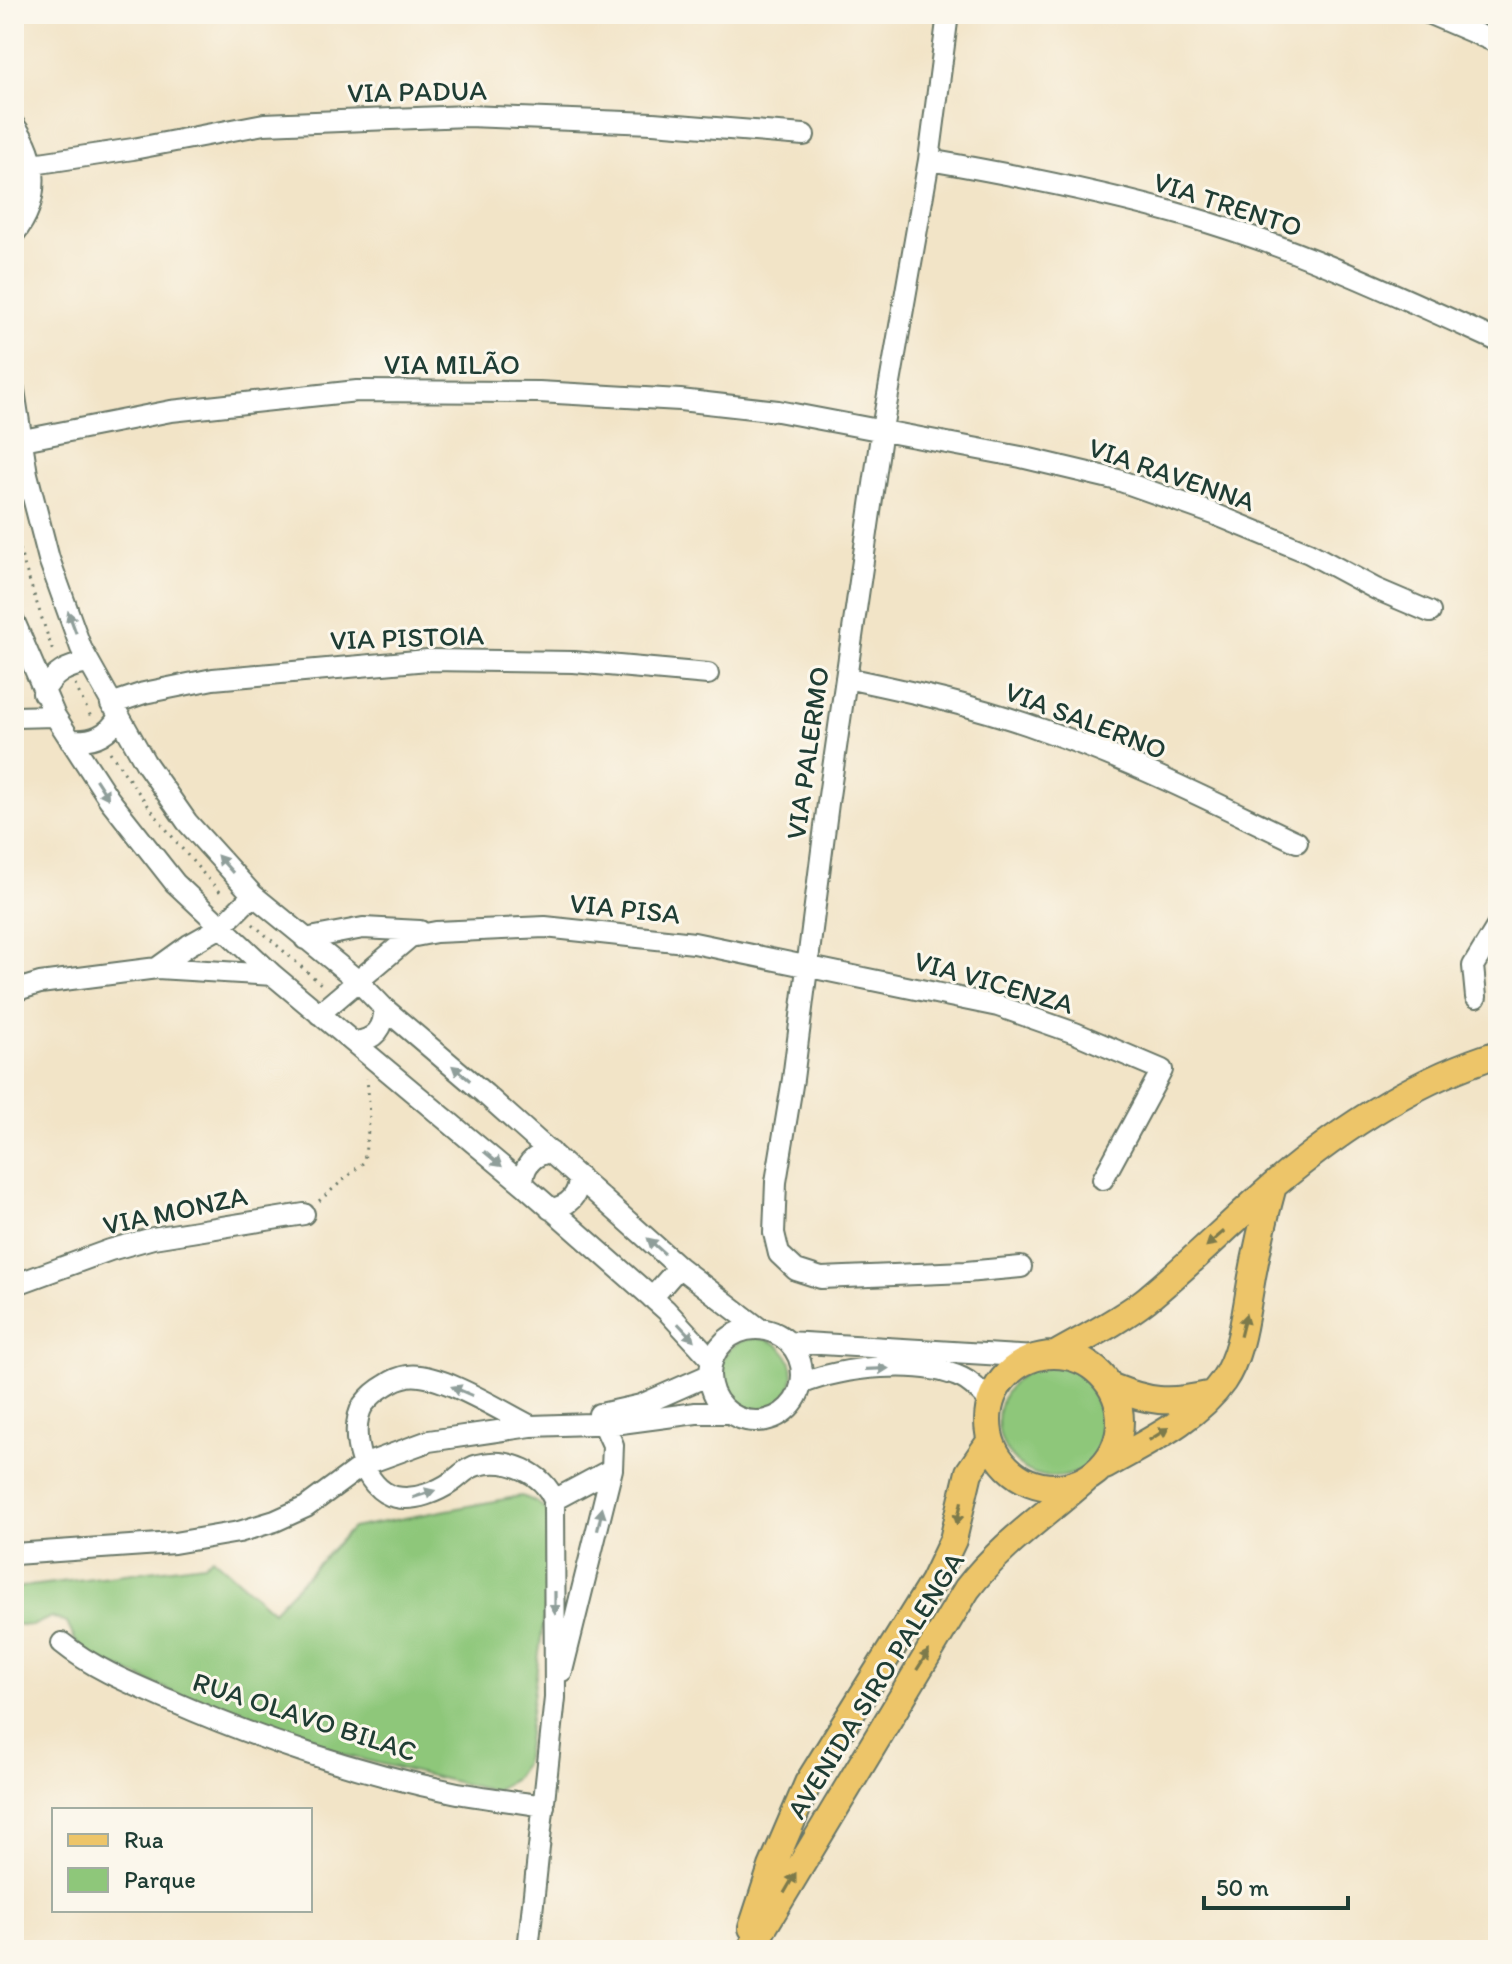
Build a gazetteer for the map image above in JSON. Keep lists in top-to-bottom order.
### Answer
{
  "streets": {
    "main road": ["AVENIDA SIRO PALENGA"],
    "street": [
      "VIA PADUA",
      "VIA TRENTO",
      "VIA MILÃO",
      "VIA RAVENNA",
      "VIA PISTOIA",
      "VIA SALERNO",
      "VIA PALERMO",
      "VIA PISA",
      "VIA VICENZA",
      "VIA MONZA",
      "RUA OLAVO BILAC"
    ]
  },
  "crossings": [
    ["VIA TRENTO", "VIA PALERMO"],
    ["VIA MILÃO", "VIA RAVENNA"],
    ["VIA MILÃO", "VIA PALERMO"],
    ["VIA RAVENNA", "VIA PALERMO"],
    ["VIA SALERNO", "VIA PALERMO"],
    ["VIA PALERMO", "VIA PISA"],
    ["VIA PALERMO", "VIA VICENZA"],
    ["VIA PISA", "VIA VICENZA"]
  ],
  "legend": ["Rua", "Parque"],
  "scale_bar": "50 m"
}
